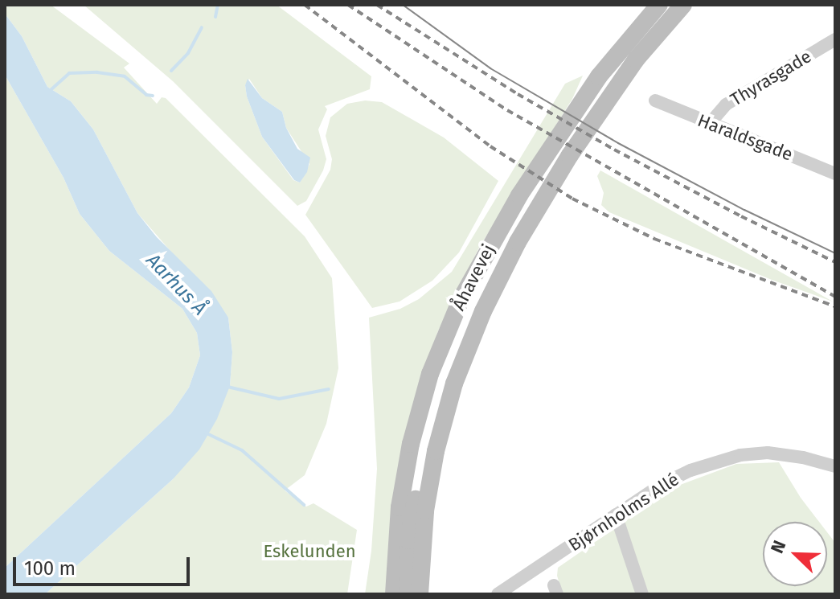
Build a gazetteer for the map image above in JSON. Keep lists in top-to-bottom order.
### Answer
{
  "streets": {
    "main road": ["Åhavevej"],
    "street": ["Thyrasgade", "Haraldsgade", "Bjørnholms Allé"]
  },
  "crossings": [
    ["Thyrasgade", "Haraldsgade"]
  ],
  "water": ["Aarhus Å"],
  "parks": ["Eskelunden"],
  "scale_bar": "100 m",
  "north": "top left"
}
